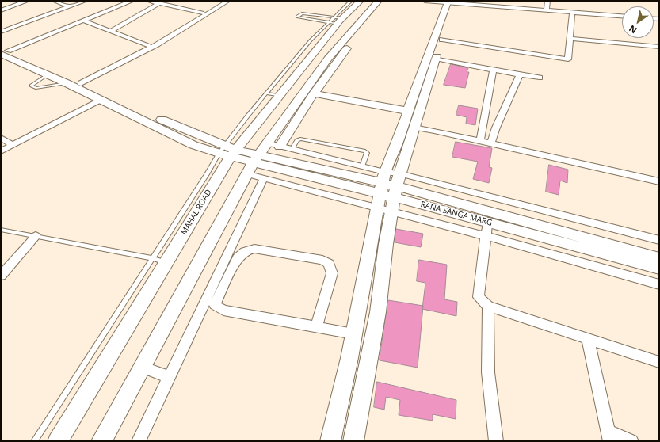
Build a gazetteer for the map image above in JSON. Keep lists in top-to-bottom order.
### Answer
{
  "streets": {
    "main road": ["MAHAL ROAD", "RANA SANGA MARG"]
  },
  "crossings": [
    ["MAHAL ROAD", "RANA SANGA MARG"]
  ],
  "north": "bottom left"
}
